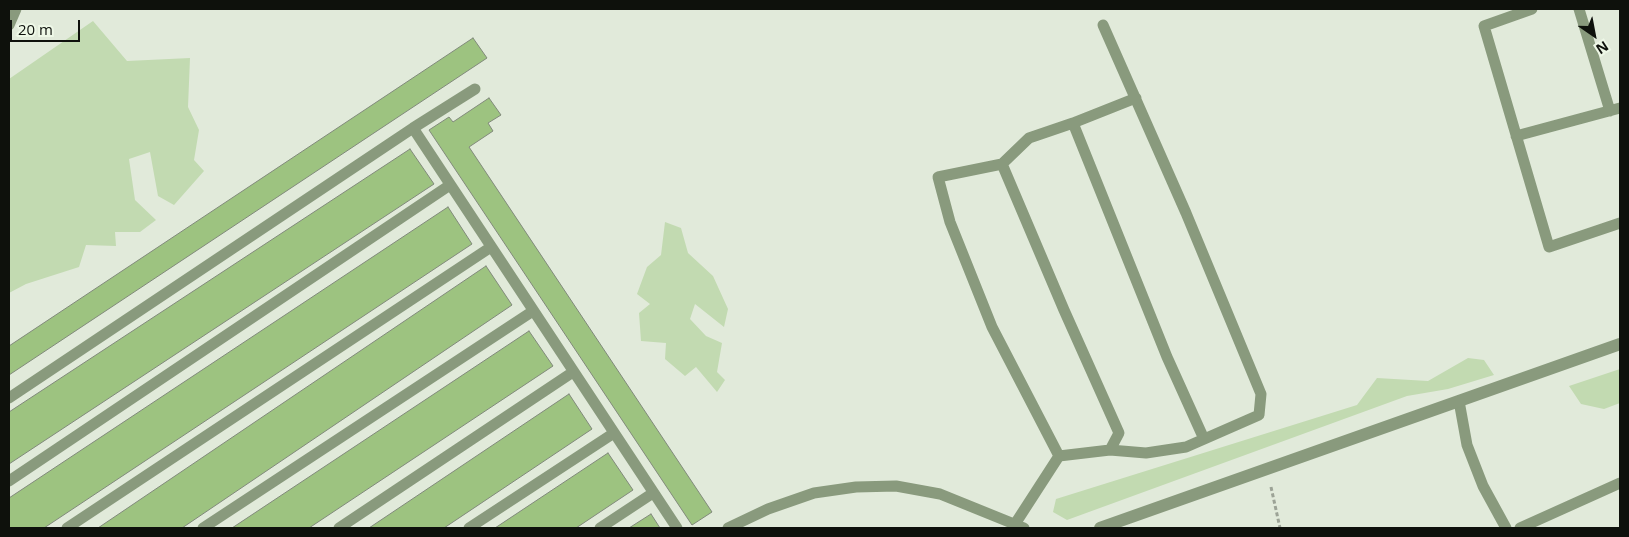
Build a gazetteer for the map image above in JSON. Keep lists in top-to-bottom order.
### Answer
{
  "scale_bar": "20 m",
  "north": "bottom right"
}
